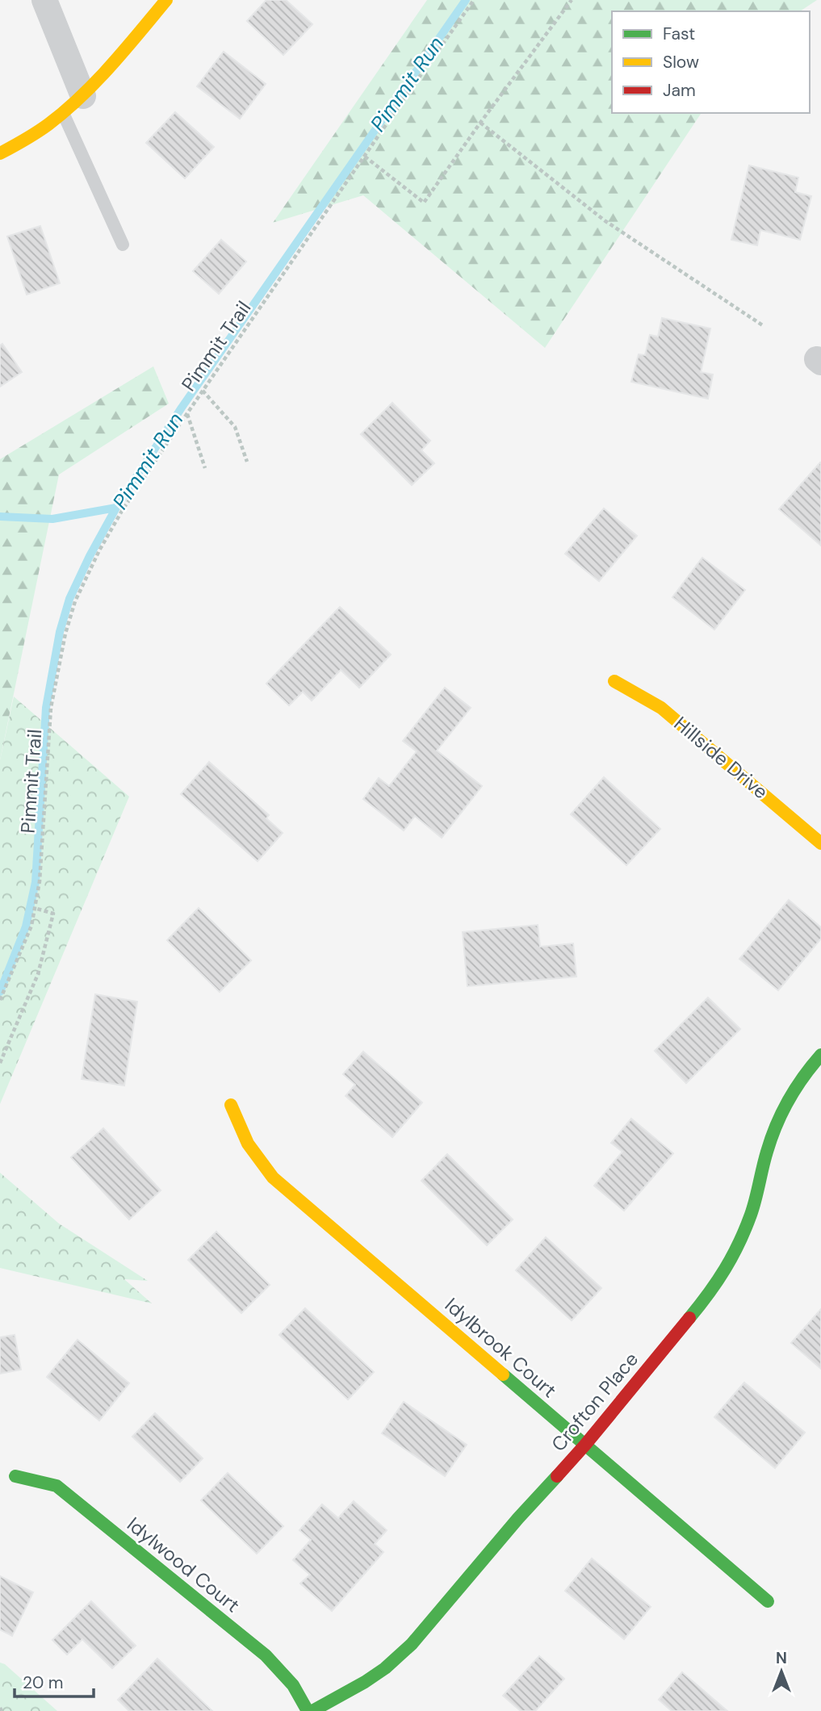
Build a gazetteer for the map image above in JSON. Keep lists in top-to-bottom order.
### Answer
{
  "streets": {
    "street": [
      "Hillside Drive",
      "Idylbrook Court",
      "Crofton Place",
      "Idylwood Court"
    ],
    "path": ["Pimmit Trail"]
  },
  "crossings": [
    ["Idylbrook Court", "Crofton Place"]
  ],
  "water": ["Pimmit Run"],
  "legend": ["Fast", "Slow", "Jam"],
  "scale_bar": "20 m",
  "north": "top"
}
